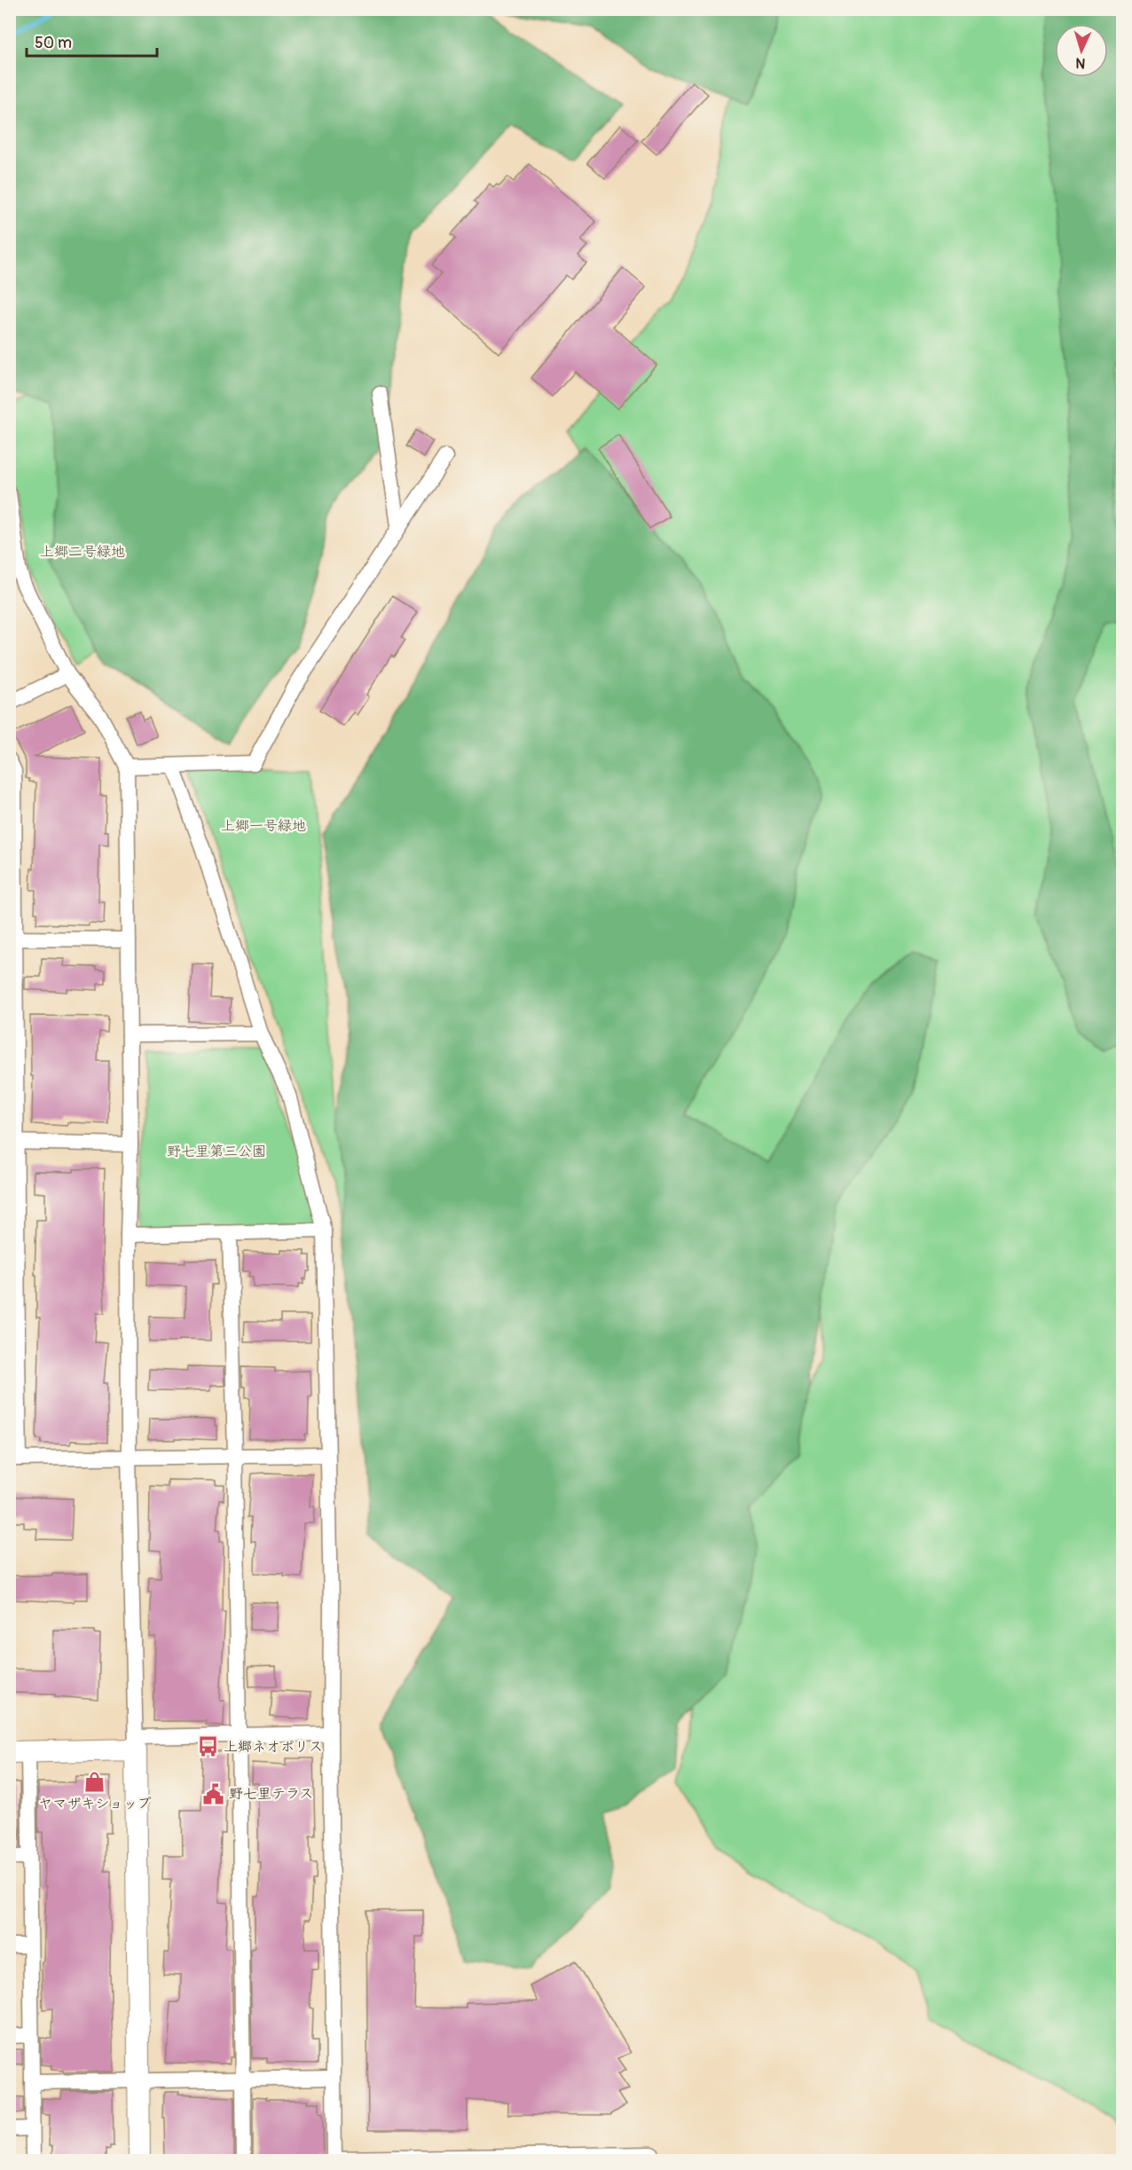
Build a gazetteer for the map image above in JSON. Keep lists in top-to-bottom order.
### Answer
{
  "parks": ["上郷二号緑地", "上郷一号緑地", "野七里第三公園"],
  "places": {
    "bus stop": ["上郷ネオポリス"],
    "shop": ["ヤマザキショップ"],
    "public building": ["野七里テラス"]
  },
  "scale_bar": "50 m",
  "north": "bottom"
}
